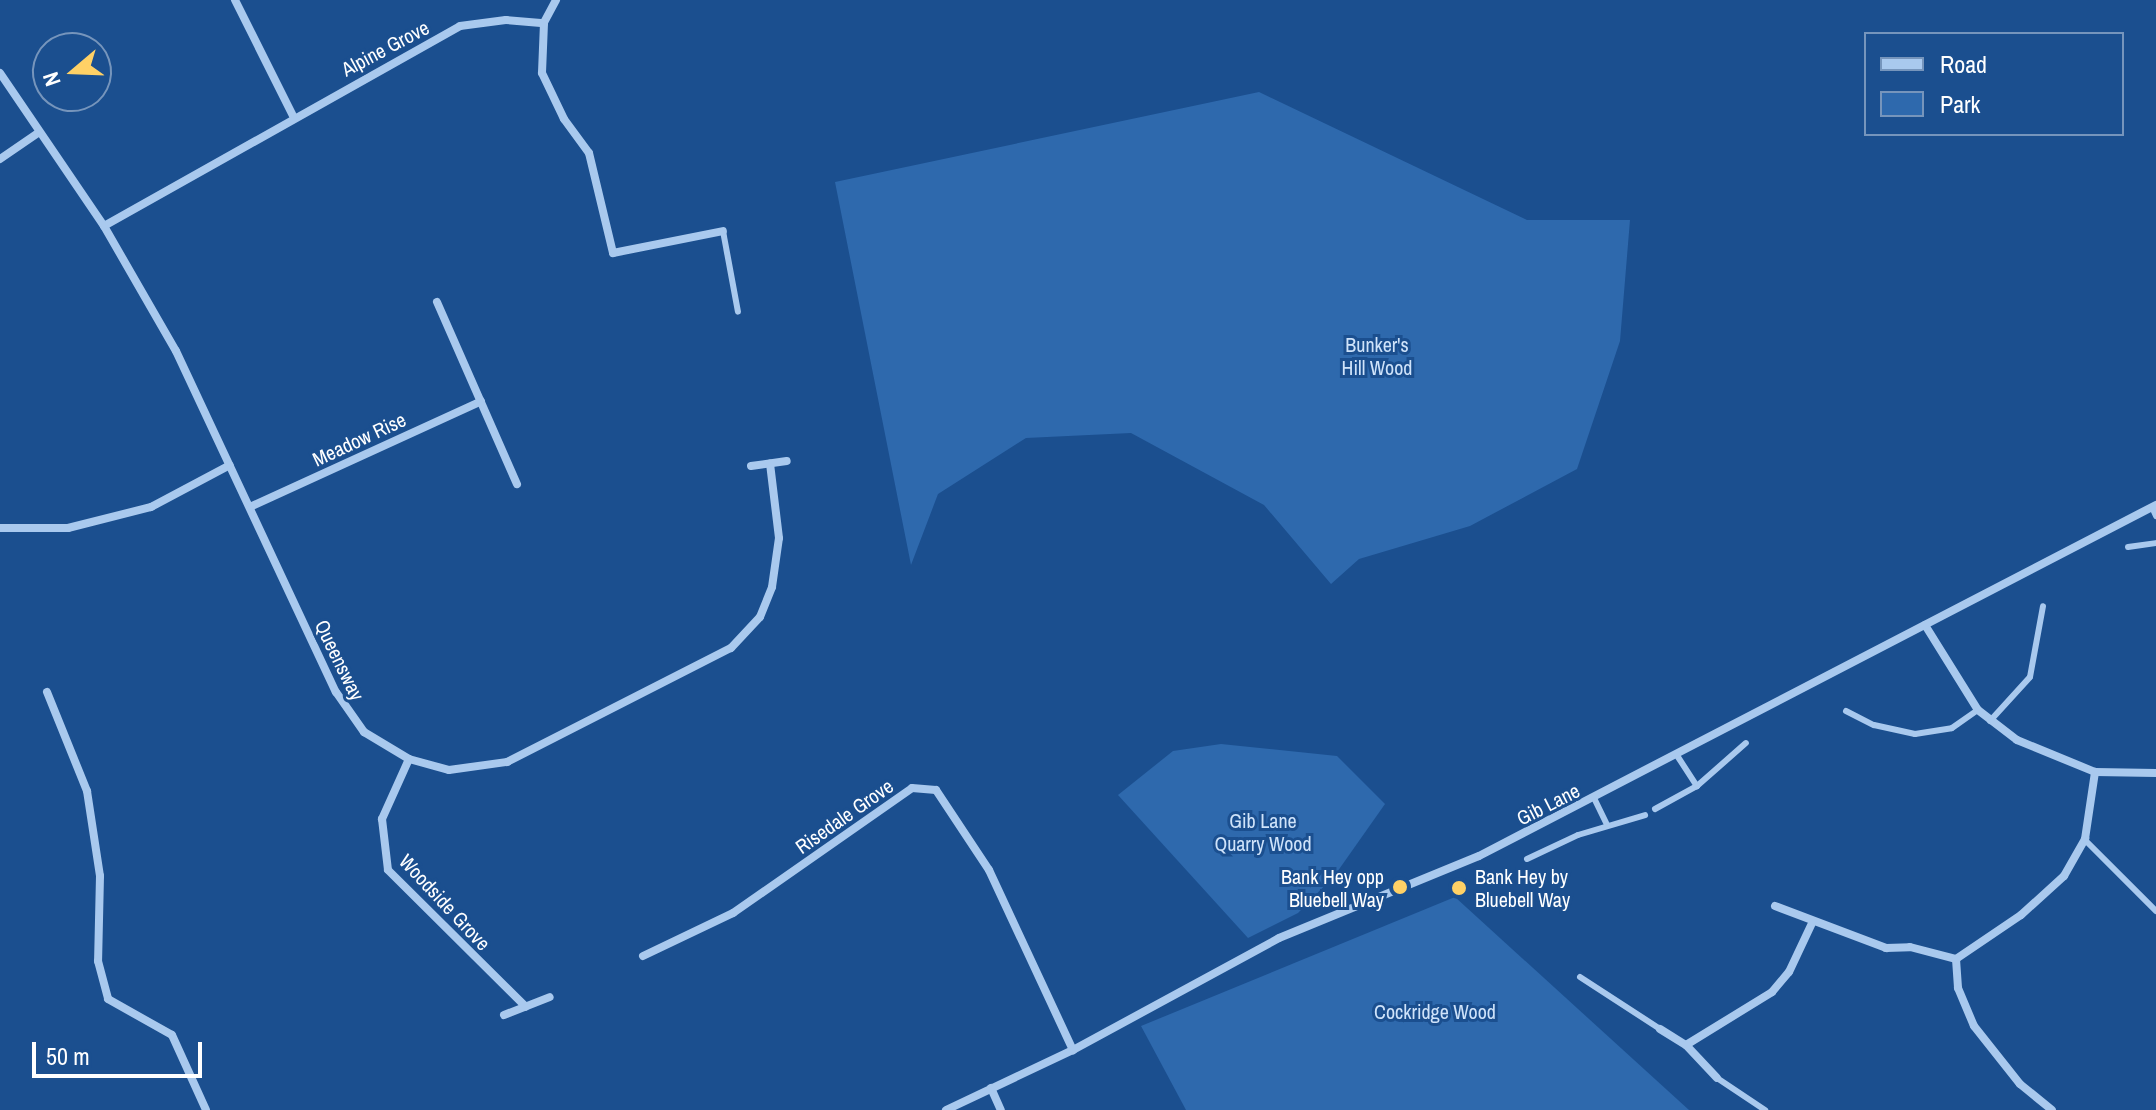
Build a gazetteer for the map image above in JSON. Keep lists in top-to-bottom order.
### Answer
{
  "streets": {
    "street": [
      "Alpine Grove",
      "Meadow Rise",
      "Queensway",
      "Gib Lane",
      "Risedale Grove",
      "Woodside Grove"
    ]
  },
  "crossings": [
    ["Alpine Grove", "Queensway"],
    ["Meadow Rise", "Queensway"],
    ["Queensway", "Woodside Grove"],
    ["Gib Lane", "Risedale Grove"]
  ],
  "parks": ["Bunker's Hill Wood", "Gib Lane Quarry Wood", "Cockridge Wood"],
  "places": ["Bank Hey opp Bluebell Way", "Bank Hey by Bluebell Way"],
  "legend": ["Road", "Park"],
  "scale_bar": "50 m",
  "north": "left"
}
